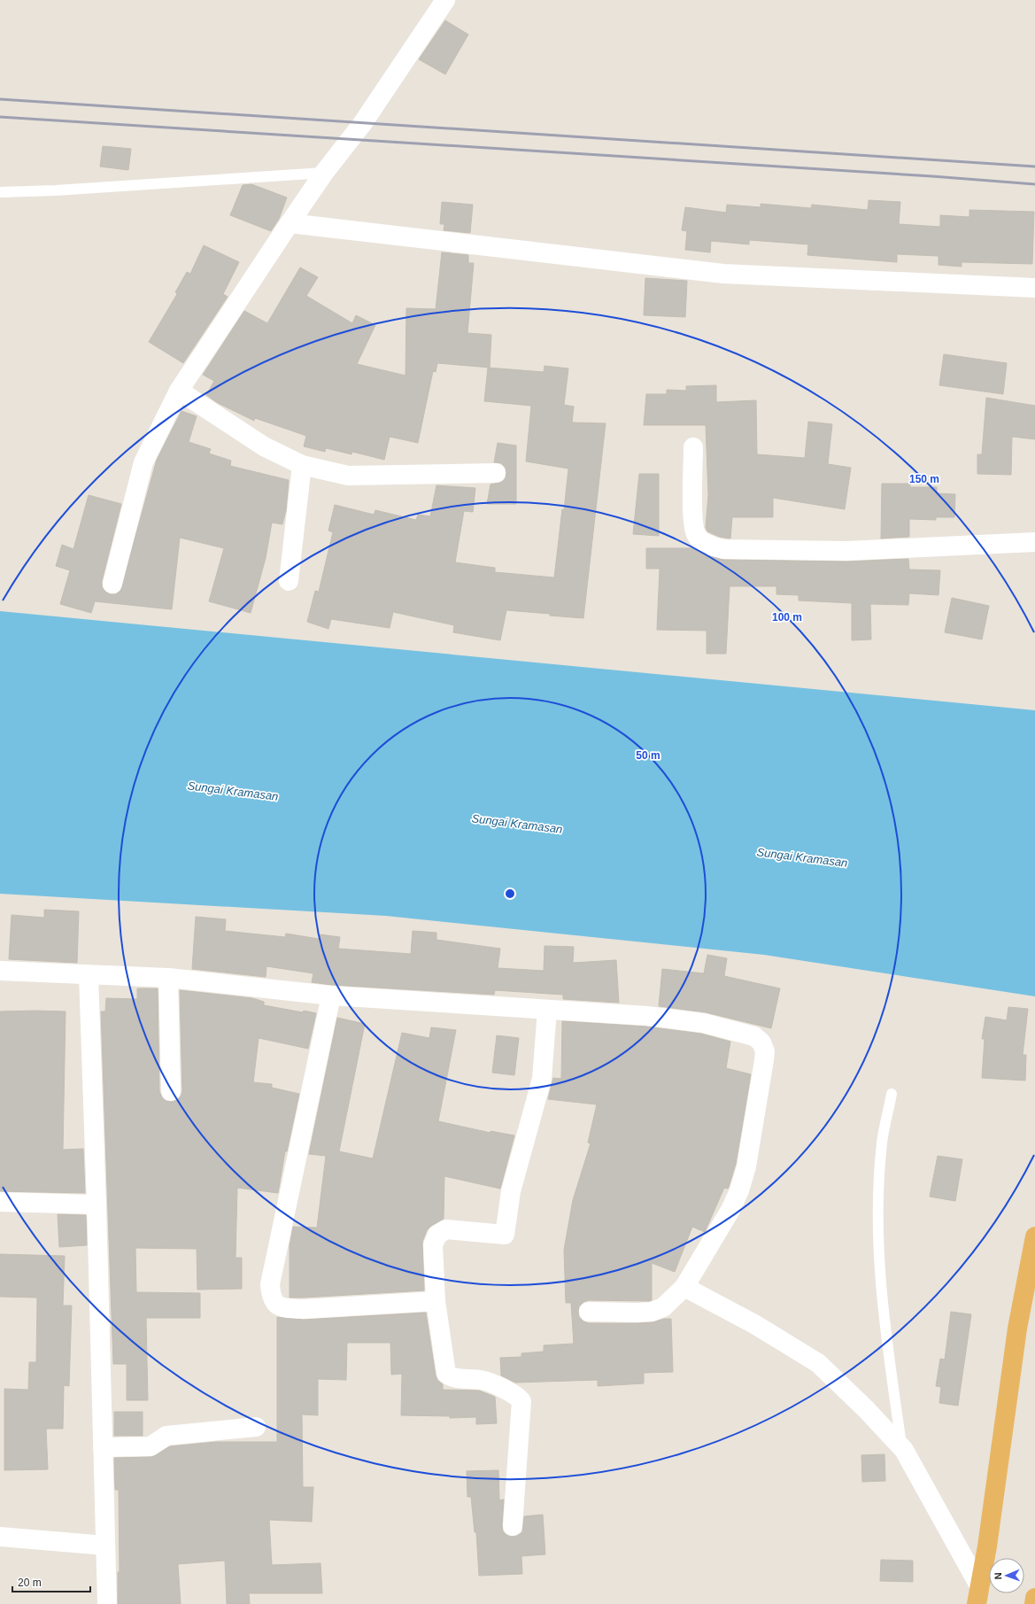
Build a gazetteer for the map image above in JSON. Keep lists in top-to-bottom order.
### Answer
{
  "water": ["Sungai Kramasan"],
  "scale_bar": "20 m",
  "north": "left",
  "rings": ["150 m", "100 m", "50 m"]
}
